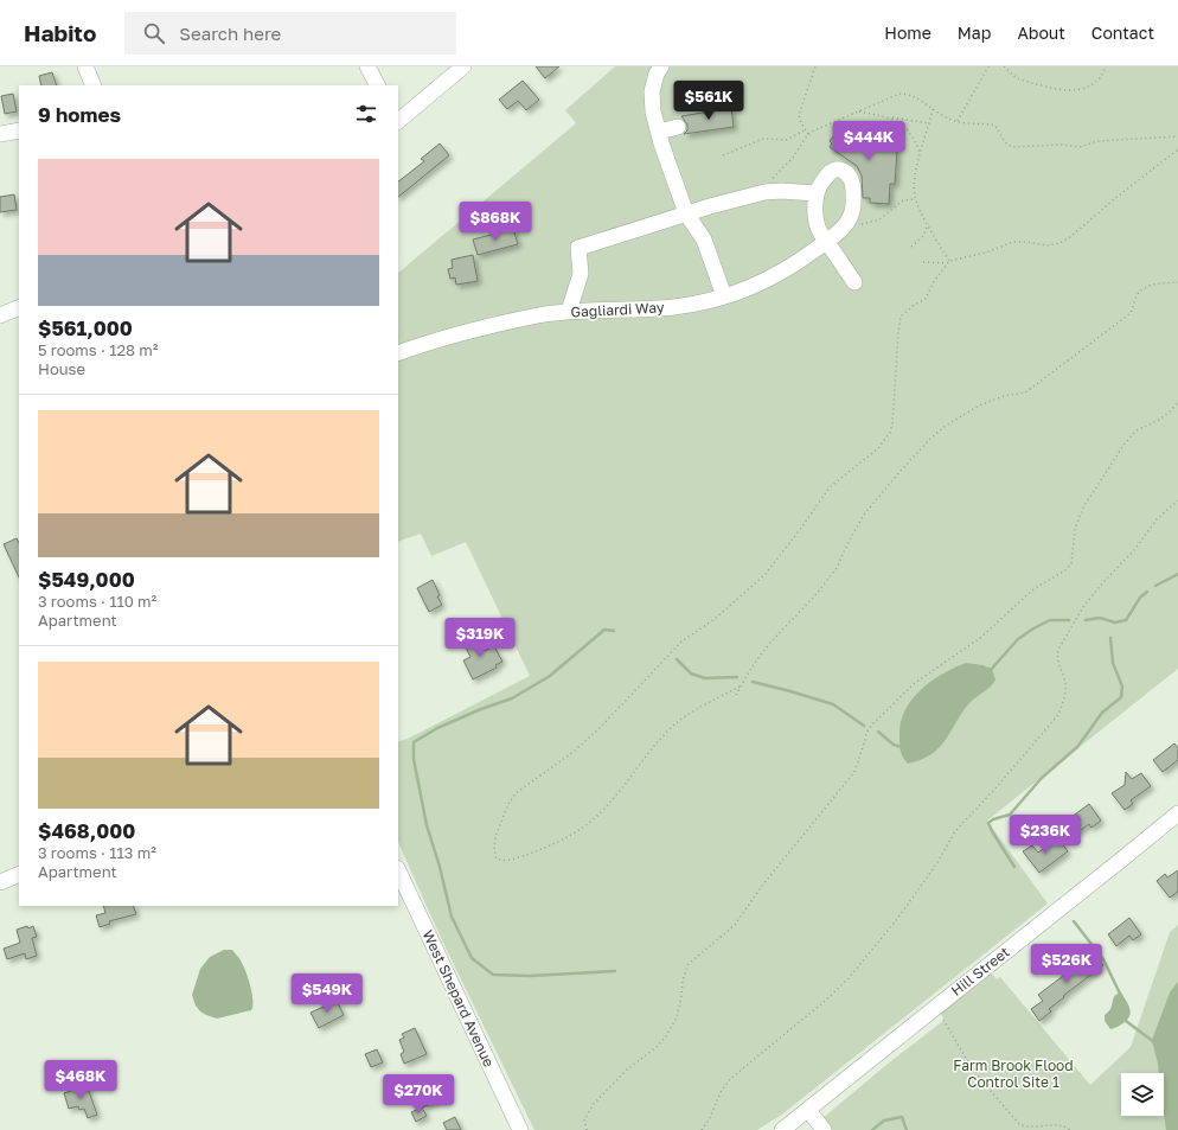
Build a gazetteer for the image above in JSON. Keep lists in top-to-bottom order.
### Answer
{
  "streets": {
    "street": ["Gagliardi Way", "Hill Street", "West Shepard Avenue"]
  },
  "parks": ["Farm Brook Flood Control Site 1"],
  "page": {
    "header": "Habito",
    "search": "Search here",
    "nav": [
      "Home",
      "Map",
      "About",
      "Contact"
    ],
    "price": [
      "$561K",
      "$444K",
      "$868K",
      "$319K",
      "$236K",
      "$526K",
      "$549K",
      "$468K",
      "$270K"
    ],
    "heading": "9 homes",
    "list": [
      {
        "name": "$561,000",
        "note": "5 rooms · 128 m² · House"
      },
      {
        "name": "$549,000",
        "note": "3 rooms · 110 m² · Apartment"
      },
      {
        "name": "$468,000",
        "note": "3 rooms · 113 m² · Apartment"
      }
    ]
  }
}
